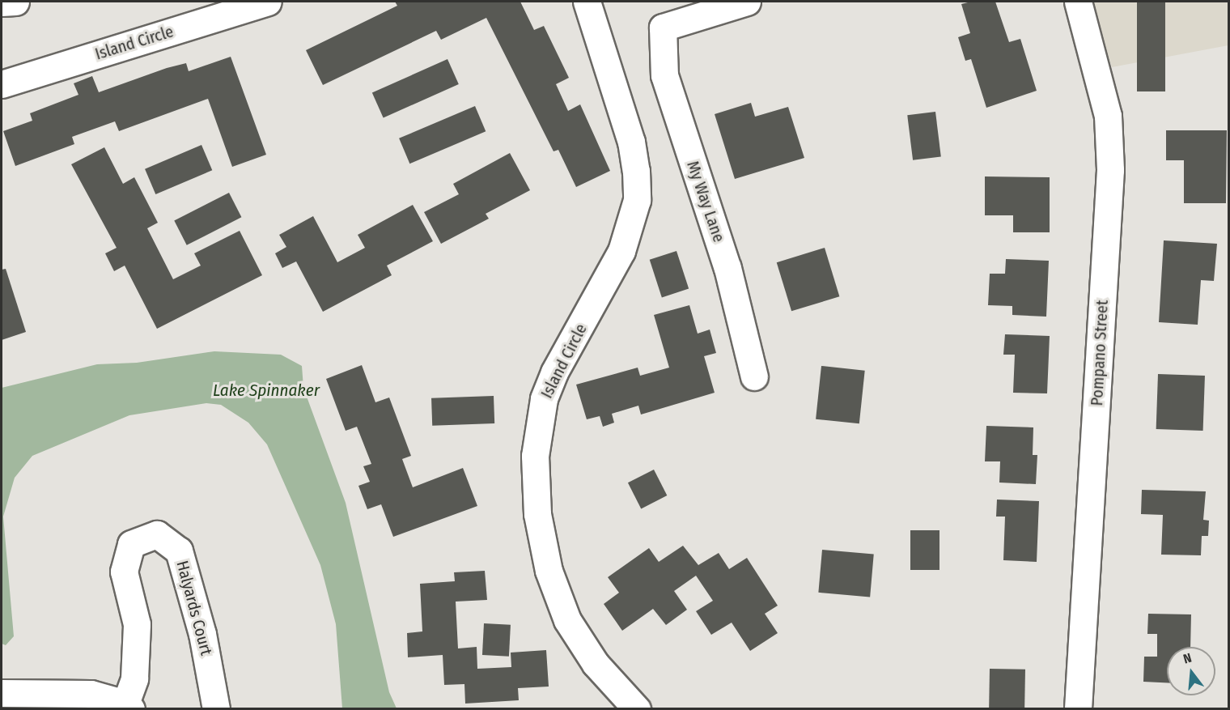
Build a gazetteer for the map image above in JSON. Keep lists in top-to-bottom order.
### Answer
{
  "streets": {
    "street": [
      "Island Circle",
      "My Way Lane",
      "Pompano Street",
      "Halyards Court"
    ]
  },
  "water": ["Lake Spinnaker"],
  "north": "top"
}
